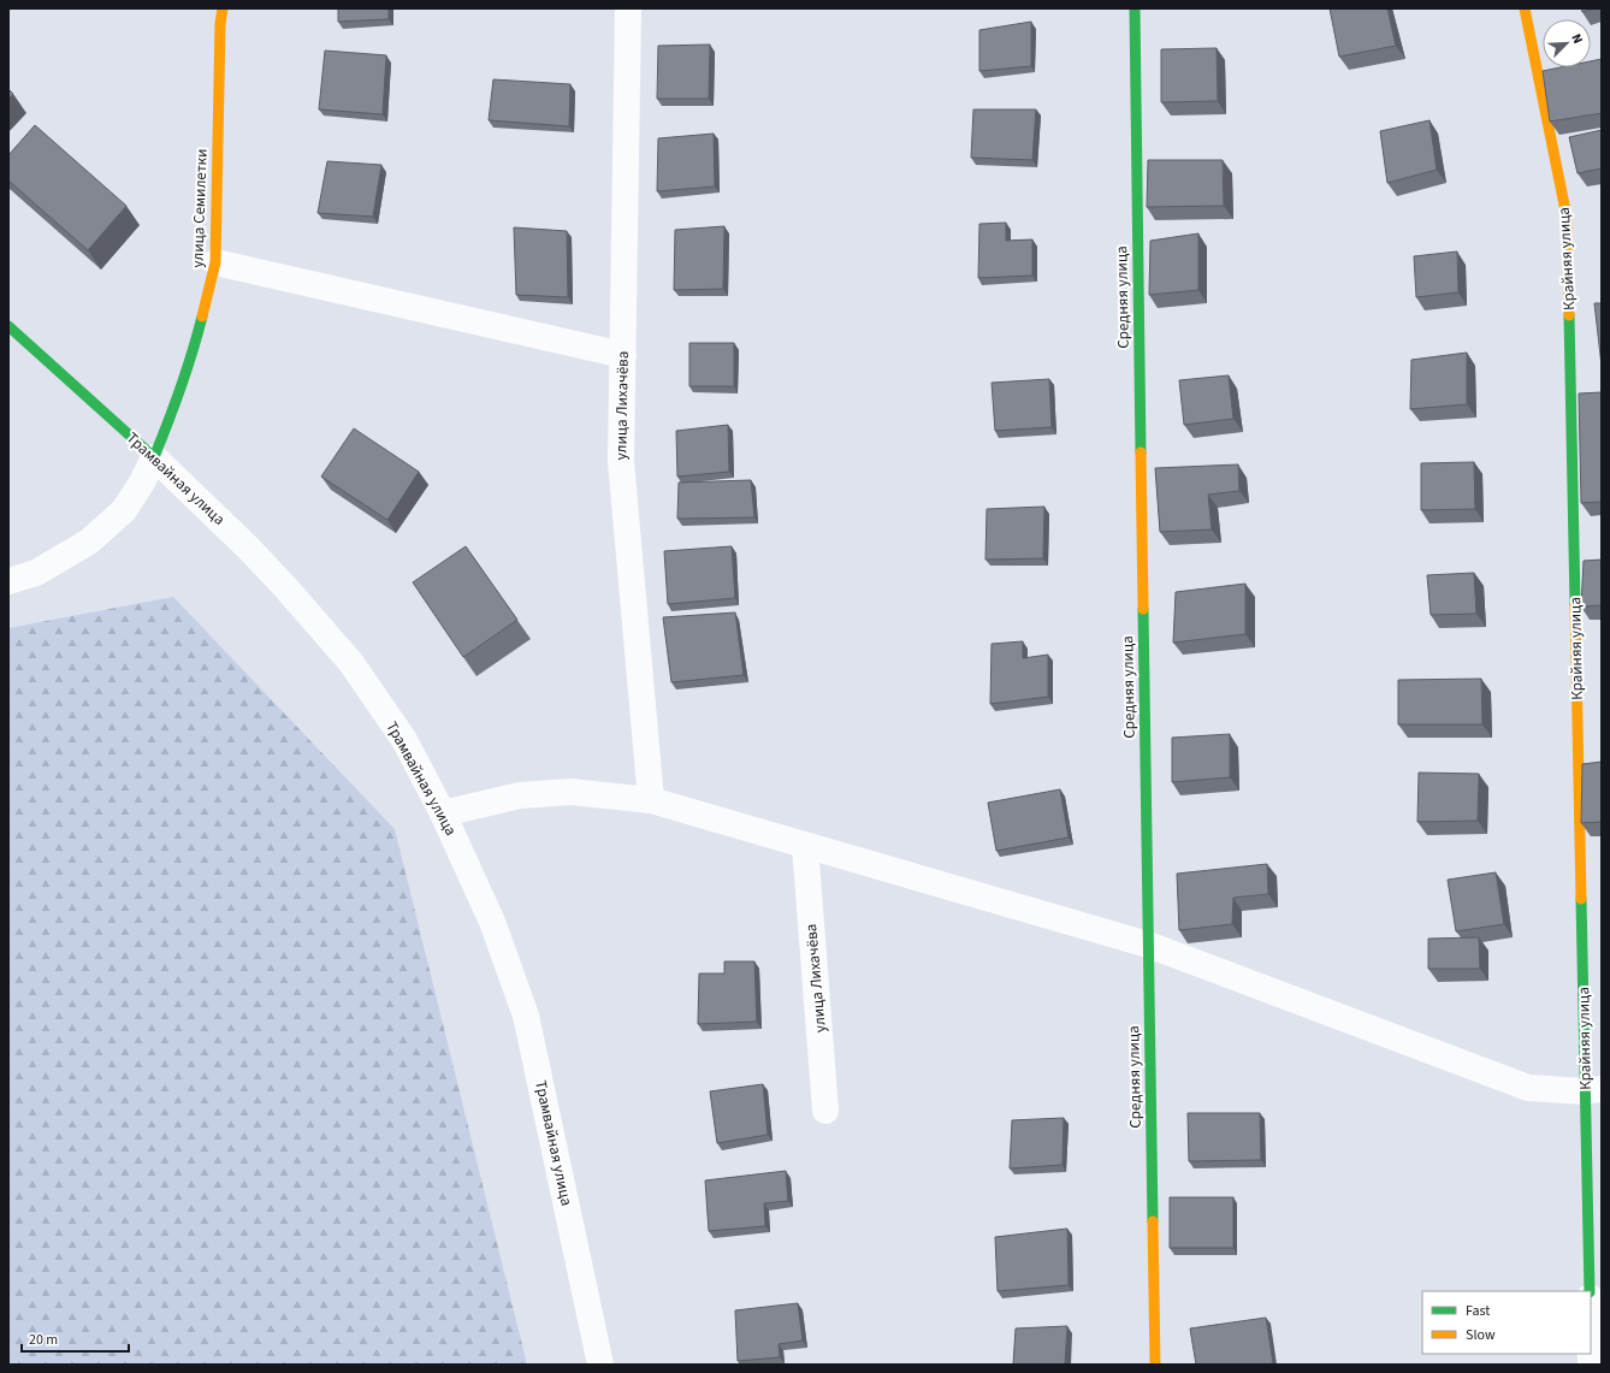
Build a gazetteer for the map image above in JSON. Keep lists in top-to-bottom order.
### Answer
{
  "streets": {
    "street": [
      "улица Семилетки",
      "Крайняя улица",
      "Средняя улица",
      "улица Лихачёва",
      "Трамвайная улица"
    ]
  },
  "crossings": [
    ["улица Семилетки", "Трамвайная улица"]
  ],
  "legend": ["Fast", "Slow"],
  "scale_bar": "20 m",
  "north": "top right"
}
